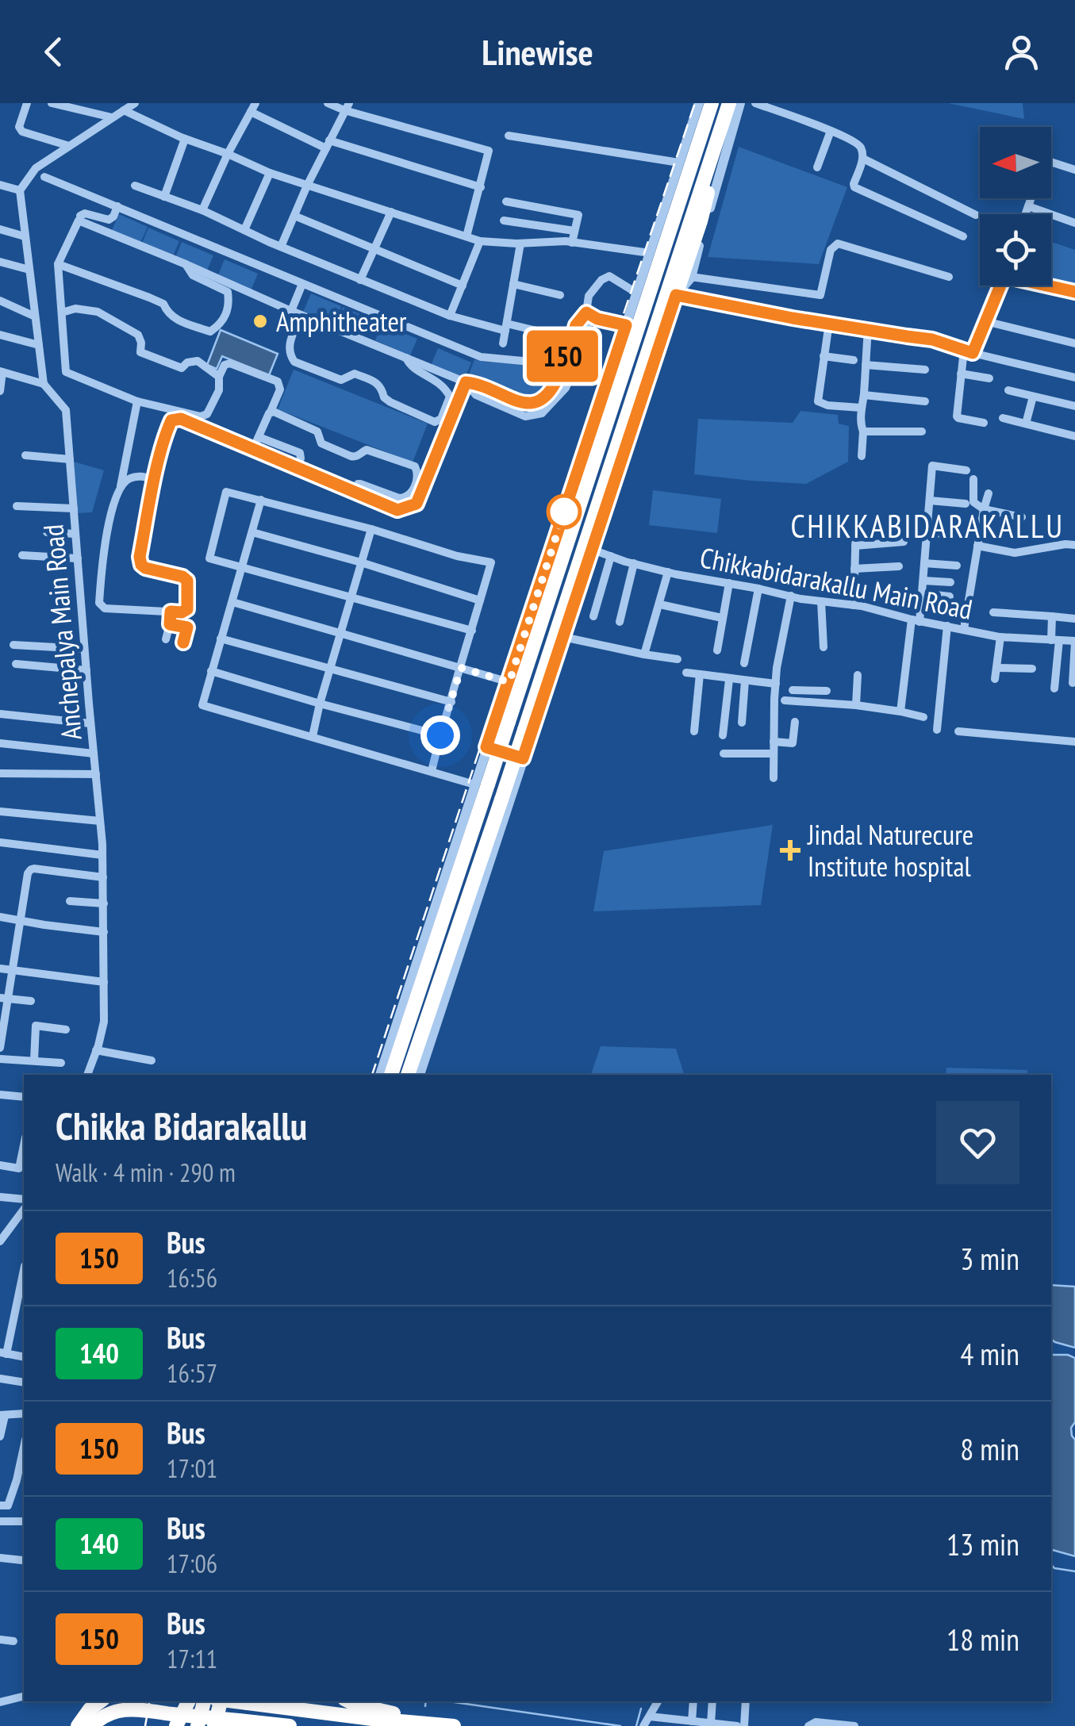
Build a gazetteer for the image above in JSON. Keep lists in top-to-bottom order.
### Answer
{
  "streets": {
    "street": ["Chikkabidarakallu Main Road", "Anchepalya Main Road"]
  },
  "districts": ["CHIKKABIDARAKALLU"],
  "places": {
    "other": ["Amphitheater"],
    "health": ["Jindal Naturecure Institute hospital"]
  },
  "lines": ["bus line 150"],
  "north": "left",
  "page": {
    "header": "Linewise",
    "on_map": "150",
    "heading": ["Chikka Bidarakallu", "Walk · 4 min · 290 m"],
    "list": [
      {
        "mark": "150",
        "name": "Bus",
        "note": "16:56",
        "value": "3 min"
      },
      {
        "mark": "140",
        "name": "Bus",
        "note": "16:57",
        "value": "4 min"
      },
      {
        "mark": "150",
        "name": "Bus",
        "note": "17:01",
        "value": "8 min"
      },
      {
        "mark": "140",
        "name": "Bus",
        "note": "17:06",
        "value": "13 min"
      },
      {
        "mark": "150",
        "name": "Bus",
        "note": "17:11",
        "value": "18 min"
      }
    ]
  }
}
